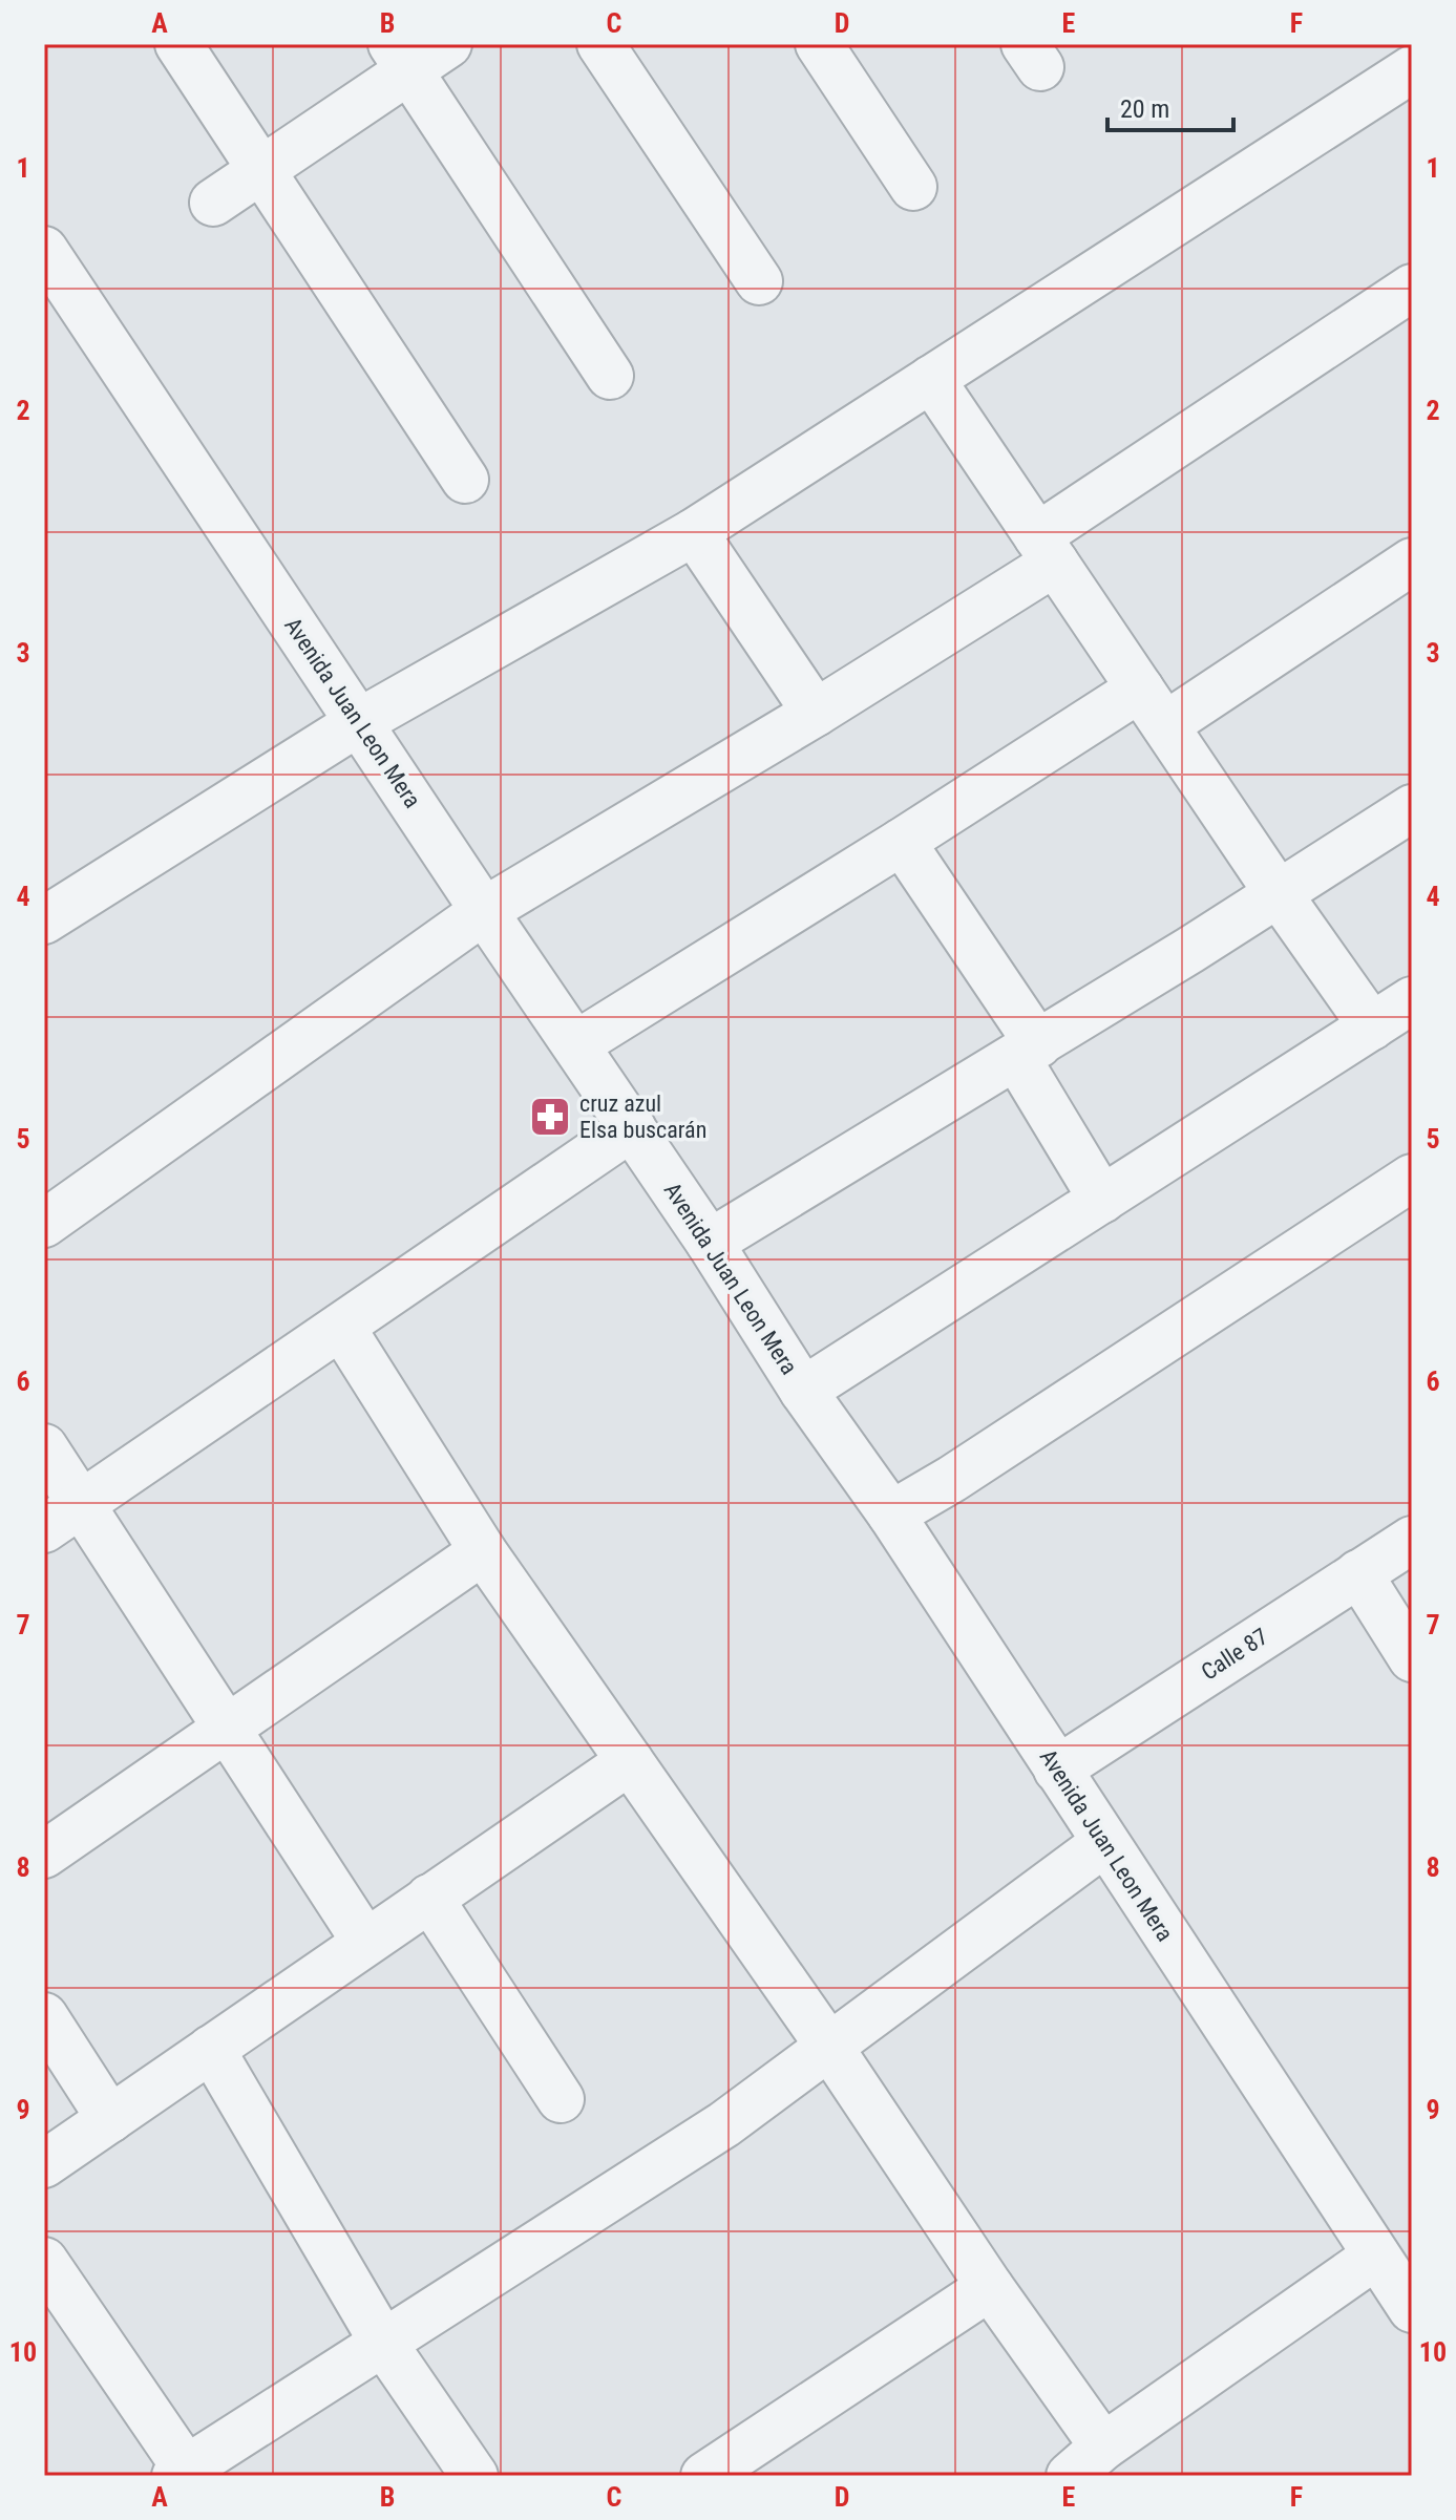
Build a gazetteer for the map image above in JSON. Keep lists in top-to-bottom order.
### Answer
{
  "streets": {
    "street": ["Avenida Juan Leon Mera", "Calle 87"]
  },
  "crossings": [
    ["Avenida Juan Leon Mera", "Calle 87"]
  ],
  "places": {
    "pharmacy": ["cruz azul Elsa buscarán"]
  },
  "scale_bar": "20 m",
  "grid": {
    "columns": [
      "A",
      "B",
      "C",
      "D",
      "E",
      "F"
    ],
    "rows": [
      "1",
      "2",
      "3",
      "4",
      "5",
      "6",
      "7",
      "8",
      "9",
      "10"
    ]
  }
}
